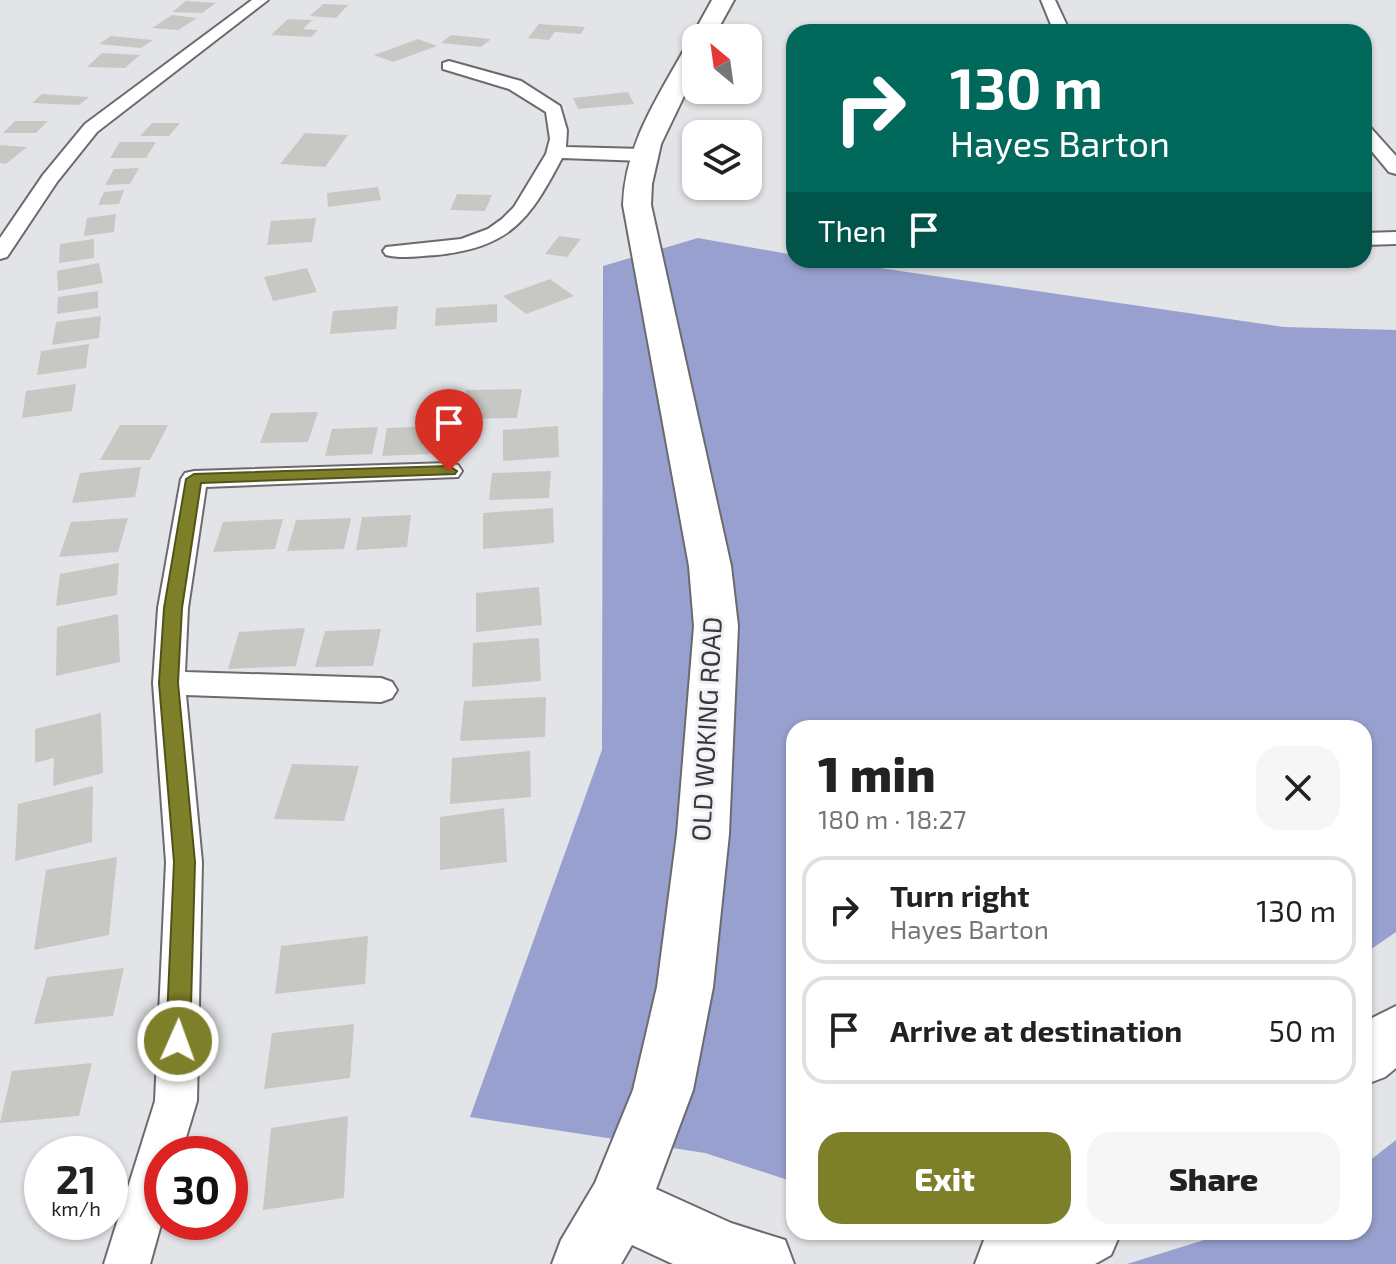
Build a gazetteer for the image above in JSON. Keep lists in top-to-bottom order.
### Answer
{
  "streets": {
    "main road": ["OLD WOKING ROAD"]
  },
  "north": "top left",
  "page": {
    "turn": ["130 m", "Hayes Barton"],
    "then": "Then",
    "heading": ["1 min", "180 m · 18:27"],
    "list": [
      {
        "name": "Turn right",
        "note": "Hayes Barton",
        "value": "130 m"
      },
      {
        "name": "Arrive at destination",
        "value": "50 m"
      }
    ],
    "buttons": ["Exit", "Share"],
    "speed": "21 km/h",
    "limit": "30"
  }
}
